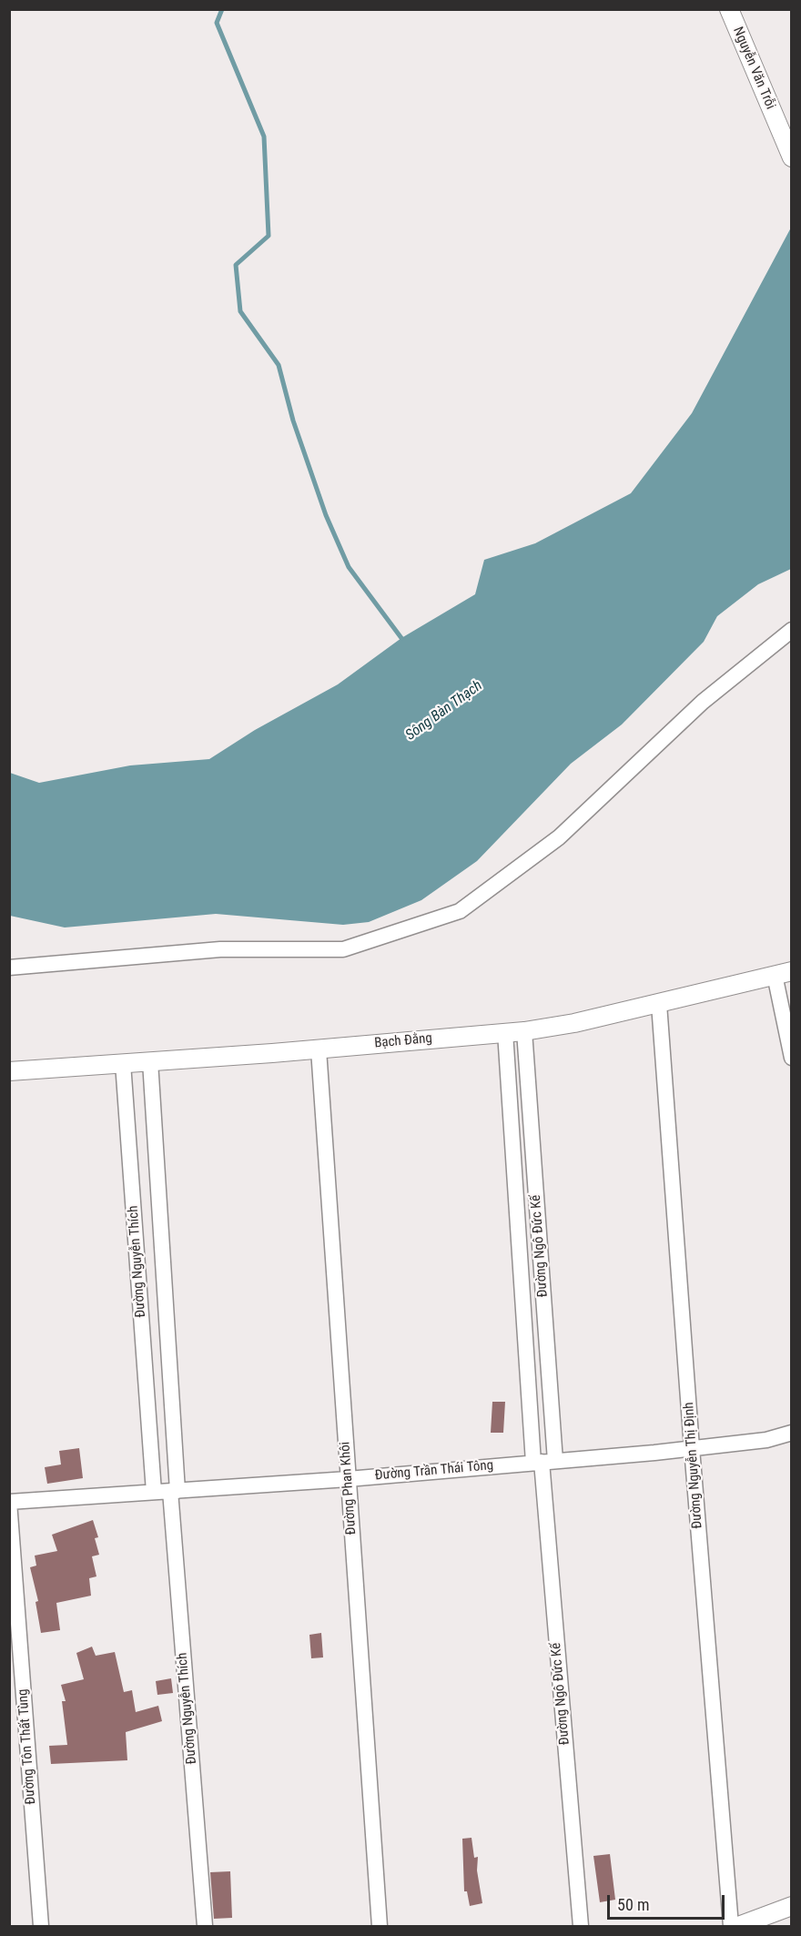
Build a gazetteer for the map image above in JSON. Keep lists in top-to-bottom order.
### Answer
{
  "streets": {
    "street": [
      "Nguyễn Văn Trỗi",
      "Bạch Đằng",
      "Đường Ngô Đức Kế",
      "Đường Nguyễn Thích",
      "Đường Nguyễn Thị Định",
      "Đường Trần Thái Tông",
      "Đường Phan Khôi",
      "Đường Tôn Thất Tùng"
    ]
  },
  "crossings": [
    ["Bạch Đằng", "Đường Ngô Đức Kế"],
    ["Bạch Đằng", "Đường Nguyễn Thích"],
    ["Bạch Đằng", "Đường Nguyễn Thị Định"],
    ["Bạch Đằng", "Đường Phan Khôi"],
    ["Đường Ngô Đức Kế", "Đường Trần Thái Tông"],
    ["Đường Nguyễn Thích", "Đường Trần Thái Tông"],
    ["Đường Nguyễn Thị Định", "Đường Trần Thái Tông"],
    ["Đường Trần Thái Tông", "Đường Phan Khôi"],
    ["Đường Trần Thái Tông", "Đường Tôn Thất Tùng"]
  ],
  "water": ["Sông Bàn Thạch"],
  "scale_bar": "50 m"
}
